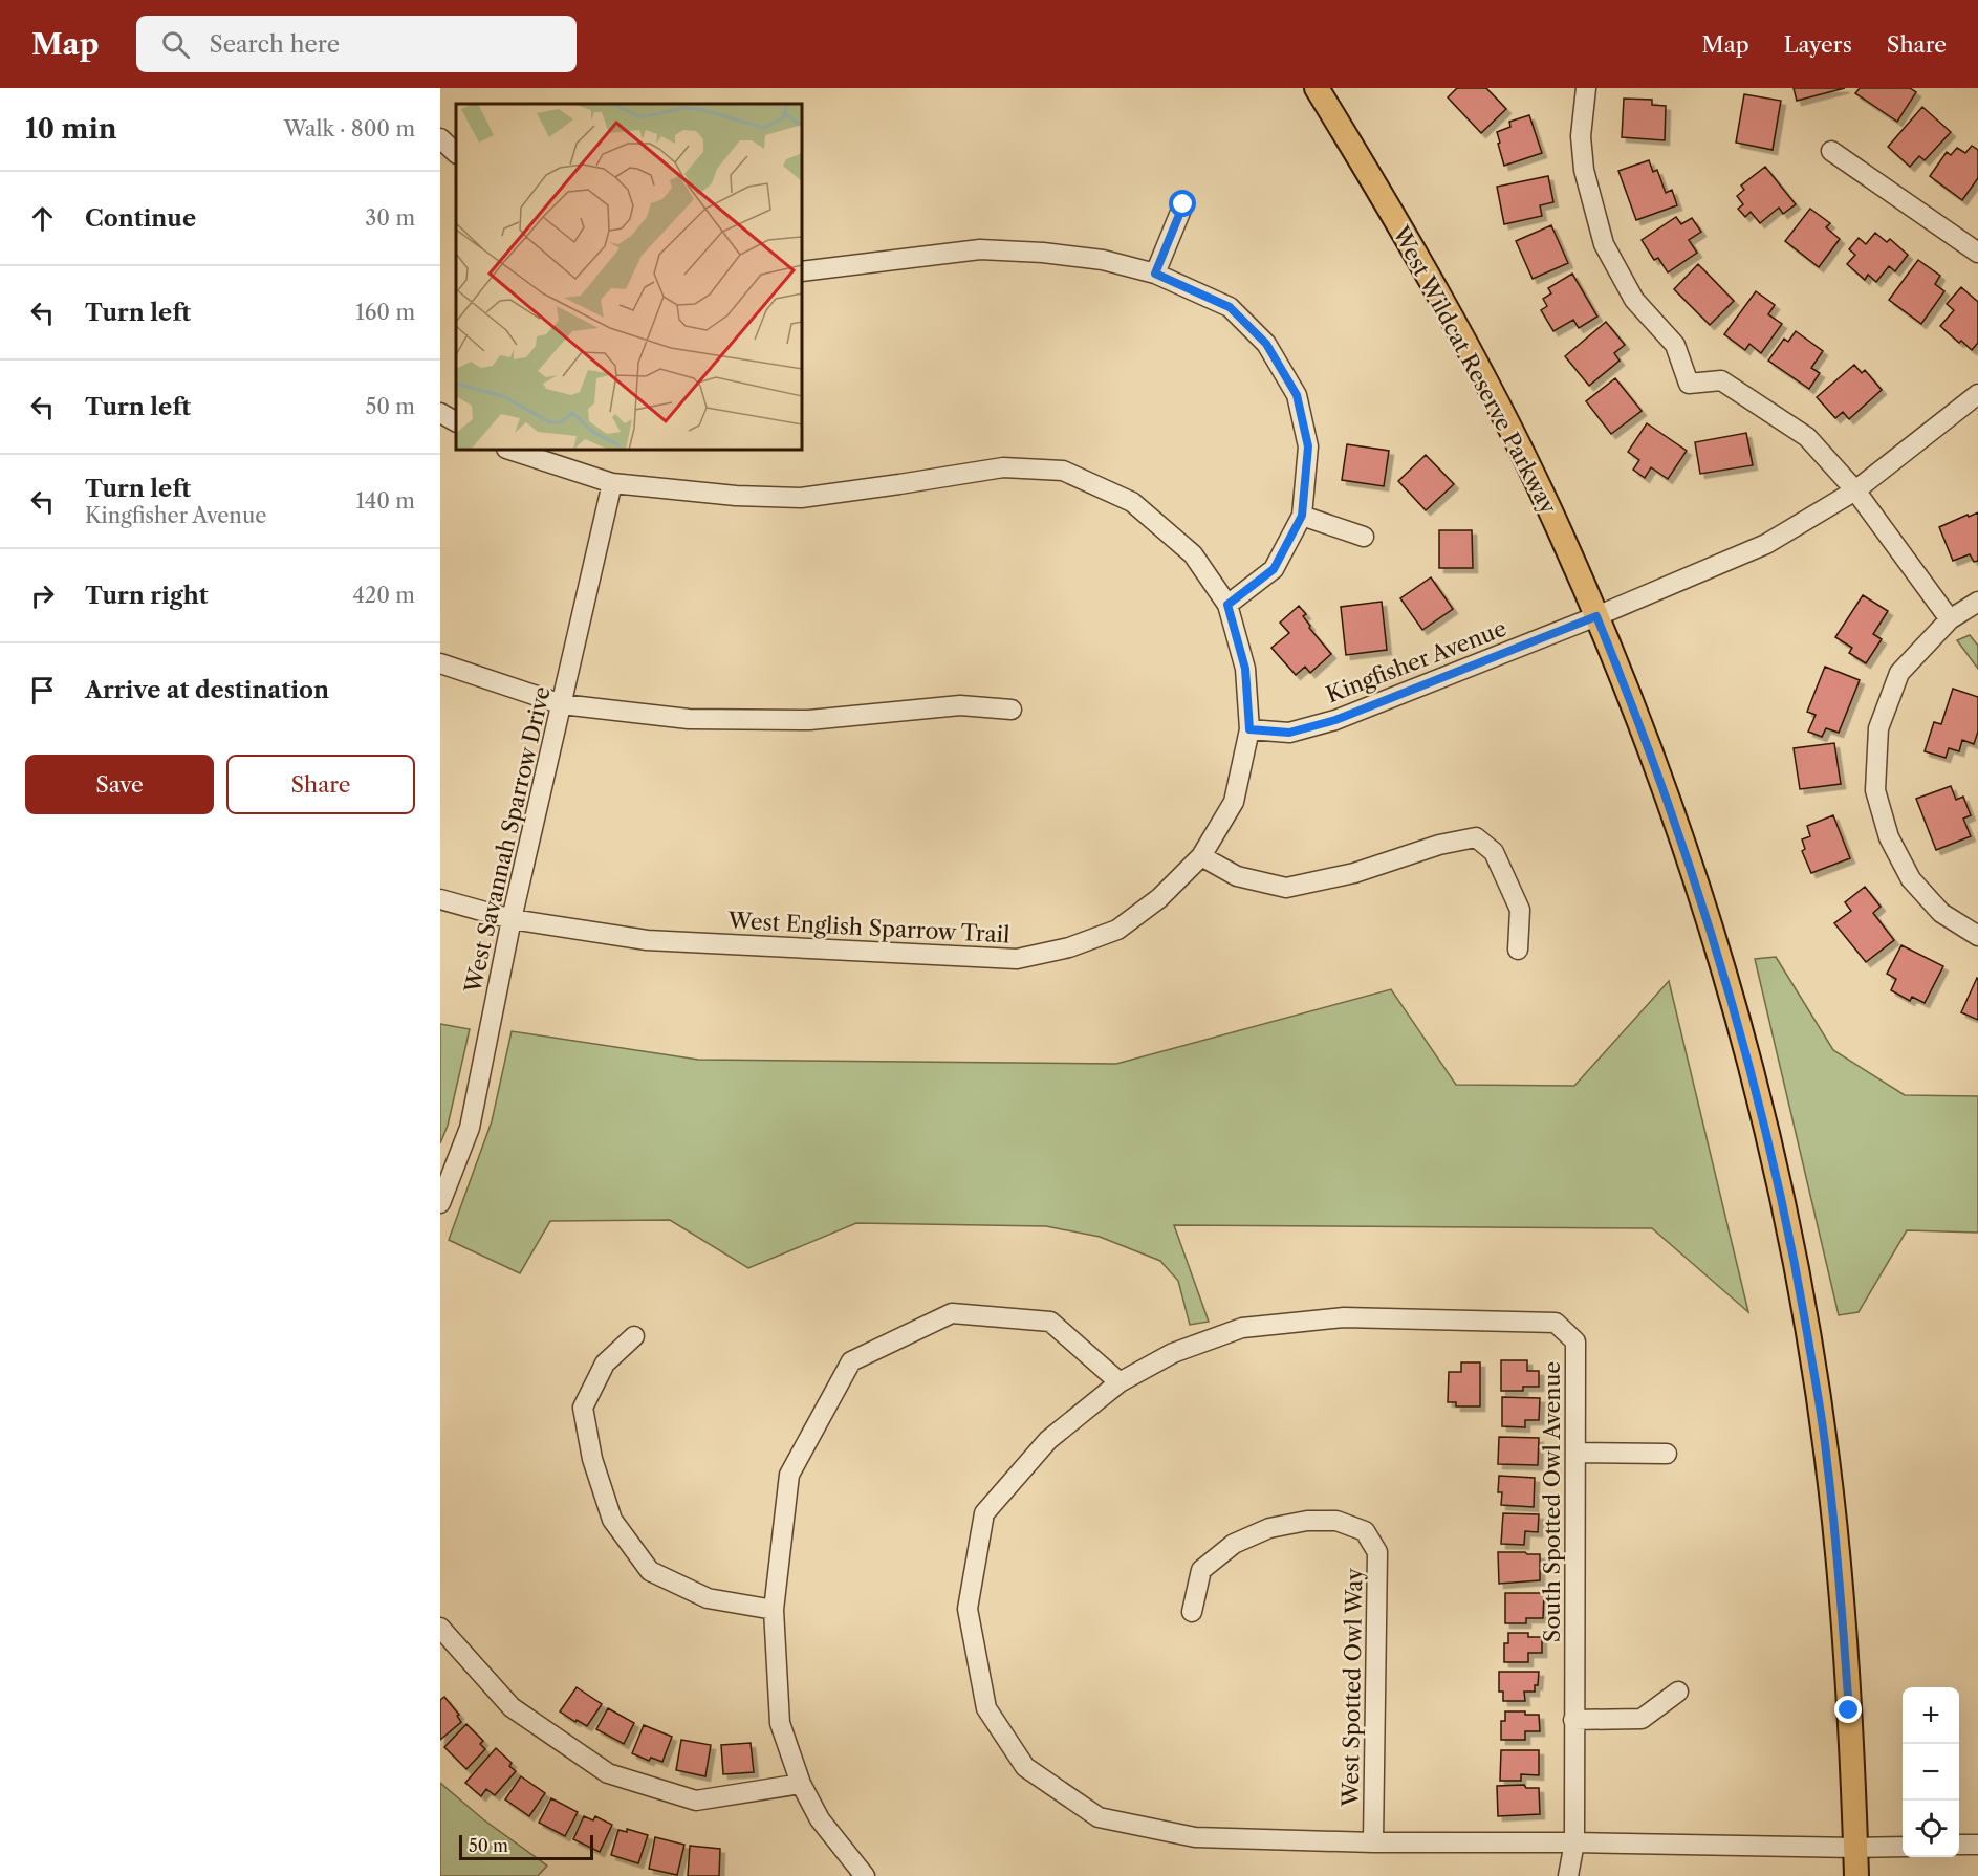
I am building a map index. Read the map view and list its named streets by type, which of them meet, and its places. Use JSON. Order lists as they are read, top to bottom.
{
  "streets": {
    "main road": ["West Wildcat Reserve Parkway"],
    "street": [
      "Kingfisher Avenue",
      "West Savannah Sparrow Drive",
      "West English Sparrow Trail",
      "South Spotted Owl Avenue",
      "West Spotted Owl Way"
    ]
  },
  "crossings": [
    ["West Wildcat Reserve Parkway", "Kingfisher Avenue"],
    ["West Wildcat Reserve Parkway", "South Spotted Owl Avenue"],
    ["Kingfisher Avenue", "West English Sparrow Trail"],
    ["West Savannah Sparrow Drive", "West English Sparrow Trail"],
    ["South Spotted Owl Avenue", "West Spotted Owl Way"]
  ],
  "scale_bar": "50 m",
  "page": {
    "header": "Map",
    "search": "Search here",
    "nav": ["Map", "Layers", "Share"],
    "heading": ["10 min", "Walk · 800 m"],
    "list": [
      ["Continue", "30 m"],
      ["Turn left", "160 m"],
      ["Turn left", "50 m"],
      ["Turn left", "Kingfisher Avenue", "140 m"],
      ["Turn right", "420 m"],
      "Arrive at destination"
    ],
    "buttons": ["Save", "Share"],
    "map_buttons": ["+", "−"],
    "scale": "50 m"
  }
}
